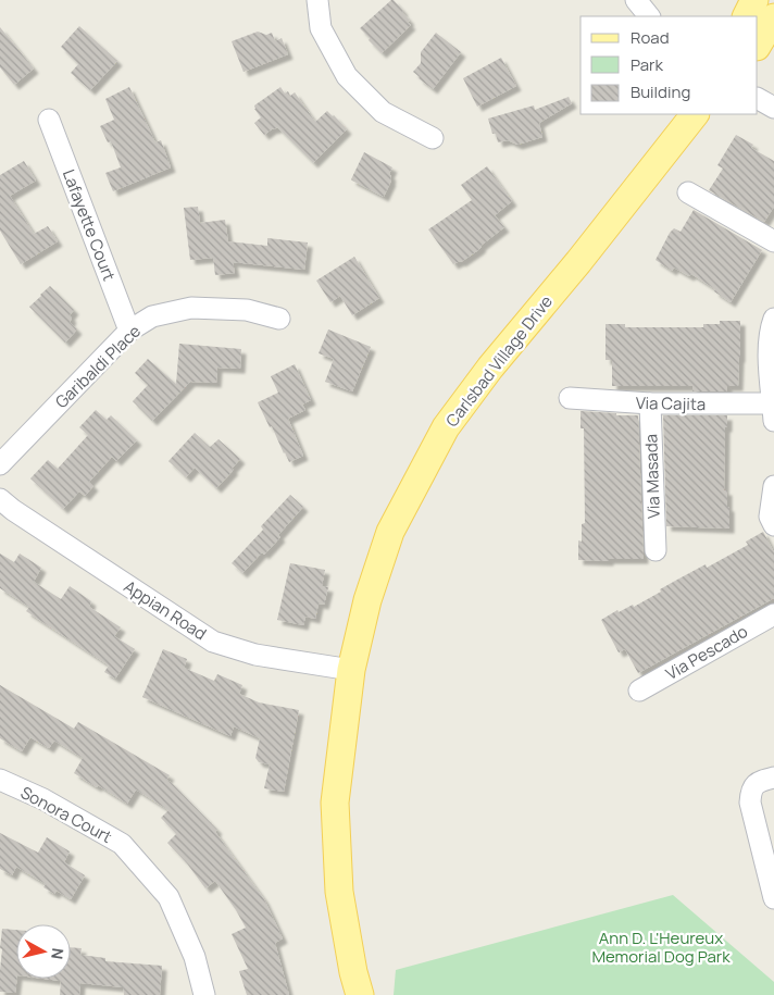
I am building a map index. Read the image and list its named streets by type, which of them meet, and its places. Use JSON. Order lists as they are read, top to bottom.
{
  "streets": {
    "main road": ["Carlsbad Village Drive"],
    "street": [
      "Lafayette Court",
      "Garibaldi Place",
      "Via Cajita",
      "Via Masada",
      "Appian Road",
      "Via Pescado",
      "Sonora Court"
    ]
  },
  "crossings": [
    ["Lafayette Court", "Garibaldi Place"],
    ["Carlsbad Village Drive", "Appian Road"],
    ["Via Cajita", "Via Masada"]
  ],
  "parks": ["Ann D. L'Heureux Memorial Dog Park"],
  "legend": ["Road", "Park", "Building"],
  "north": "right"
}
